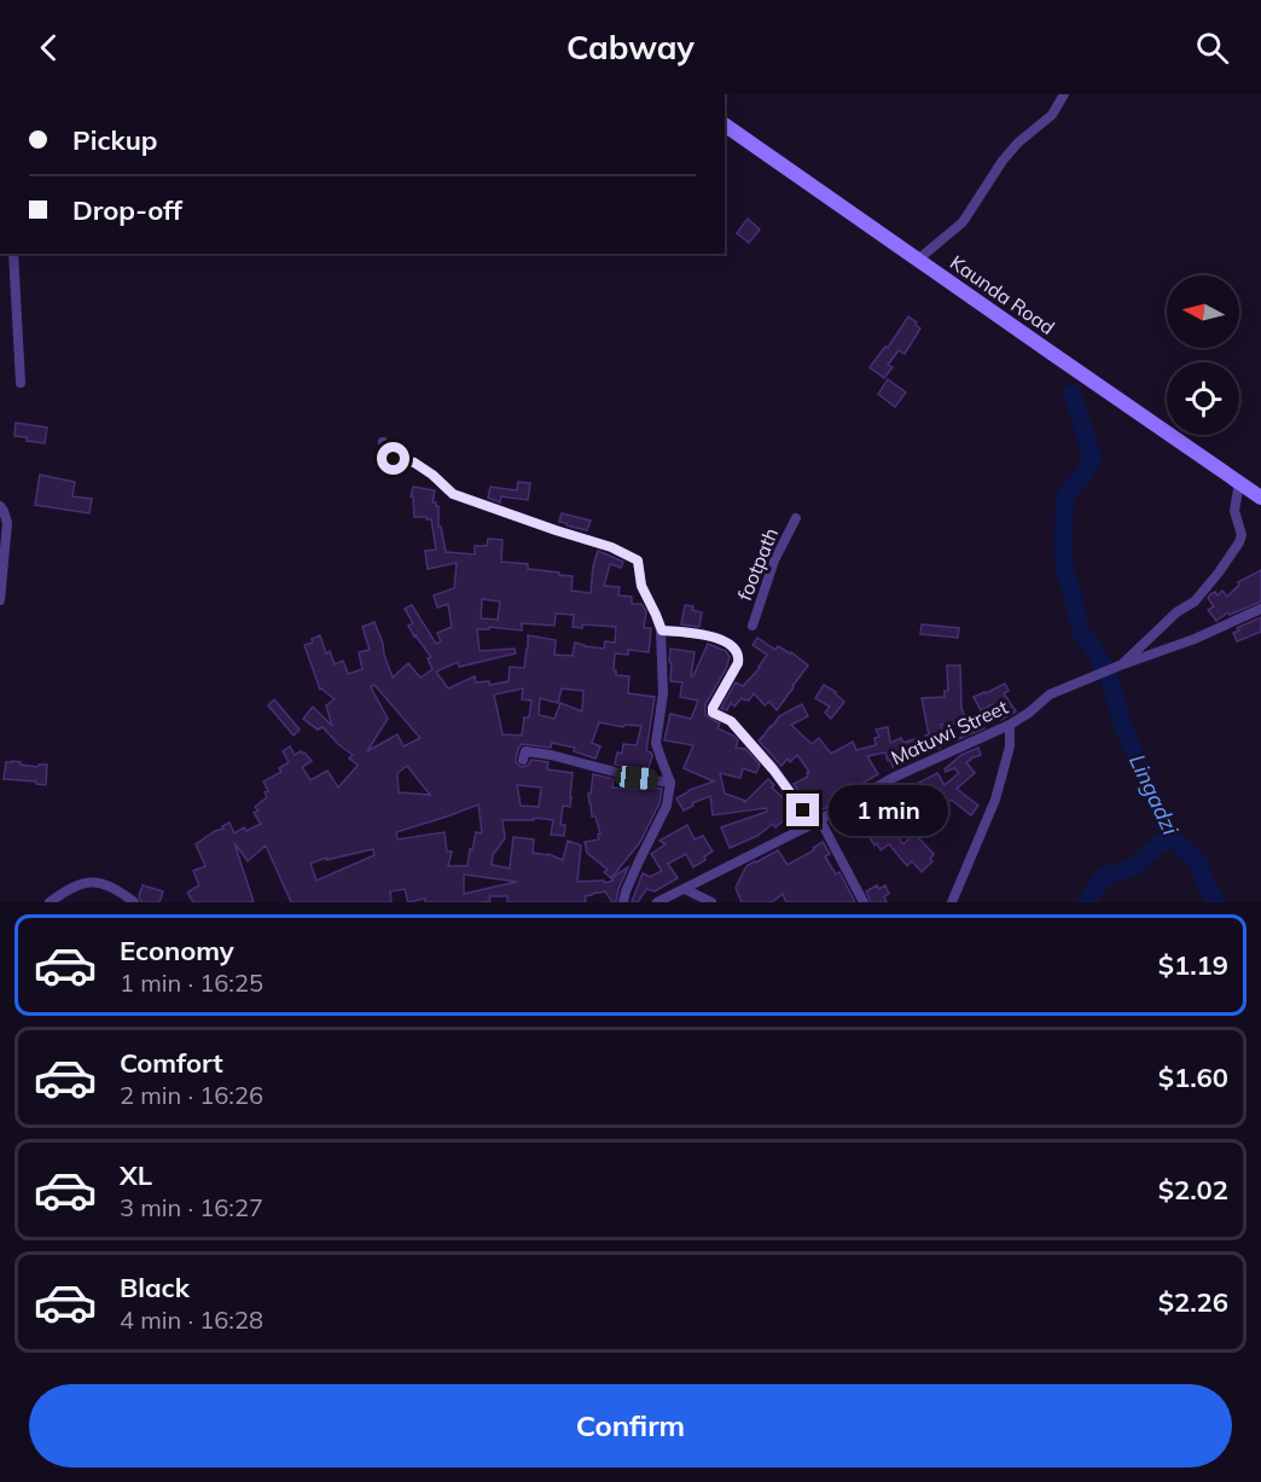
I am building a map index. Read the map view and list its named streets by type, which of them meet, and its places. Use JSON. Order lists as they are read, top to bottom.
{
  "streets": {
    "main road": ["Kaunda Road"],
    "street": ["footpath", "Matuwi Street"]
  },
  "water": ["Lingadzi"],
  "north": "left",
  "page": {
    "header": "Cabway",
    "banner": ["Pickup", "Drop-off"],
    "bubble": "1 min",
    "list": [
      {
        "name": "Economy",
        "note": "1 min · 16:25",
        "value": "$1.19"
      },
      {
        "name": "Comfort",
        "note": "2 min · 16:26",
        "value": "$1.60"
      },
      {
        "name": "XL",
        "note": "3 min · 16:27",
        "value": "$2.02"
      },
      {
        "name": "Black",
        "note": "4 min · 16:28",
        "value": "$2.26"
      }
    ],
    "buttons": "Confirm"
  }
}
